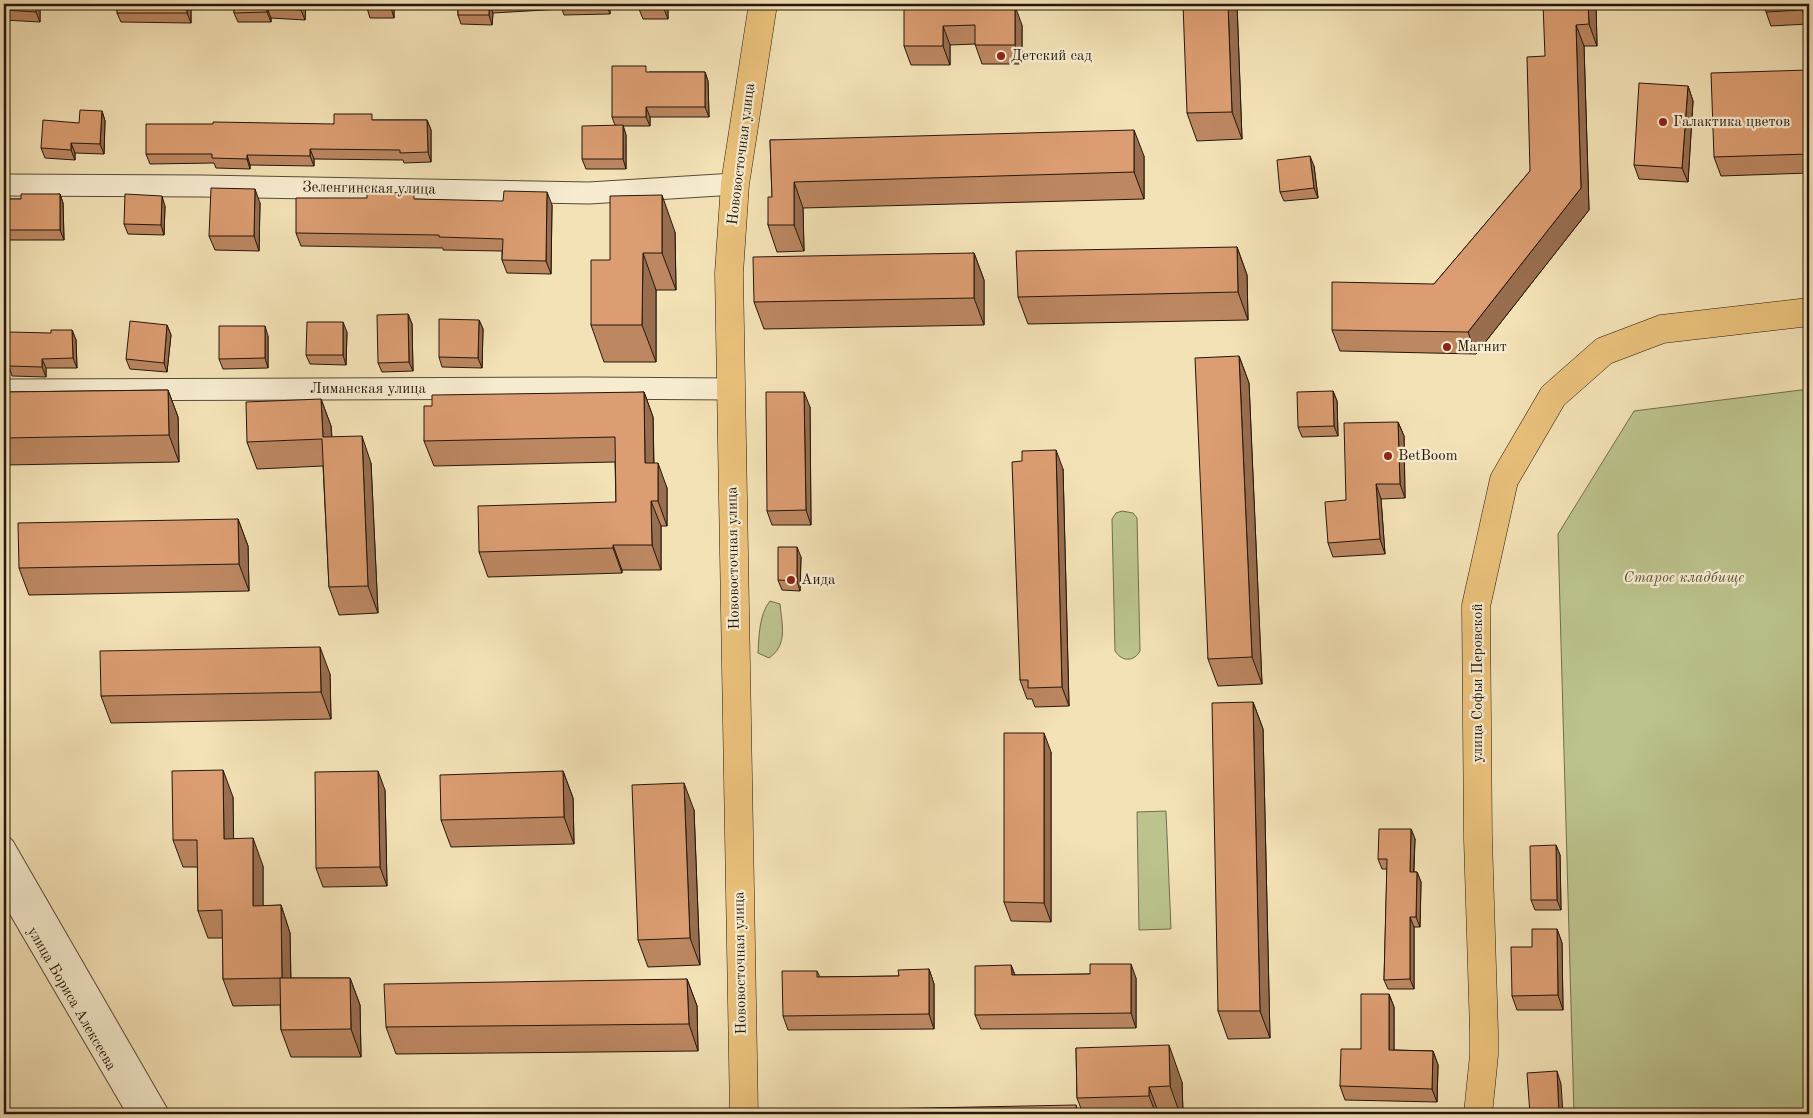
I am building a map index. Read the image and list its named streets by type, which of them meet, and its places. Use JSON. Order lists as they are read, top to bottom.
{
  "streets": {
    "main road": ["Нововосточная улица", "улица Софьи Перовской"],
    "street": ["Зеленгинская улица", "Лиманская улица", "улица Бориса Алексеева"]
  },
  "crossings": [
    ["Нововосточная улица", "Зеленгинская улица"],
    ["Нововосточная улица", "Лиманская улица"]
  ],
  "parks": ["Старое кладбище"],
  "places": [
    "Детский сад",
    "Галактика цветов",
    "Магнит",
    "BetBoom",
    "Аида"
  ]
}
